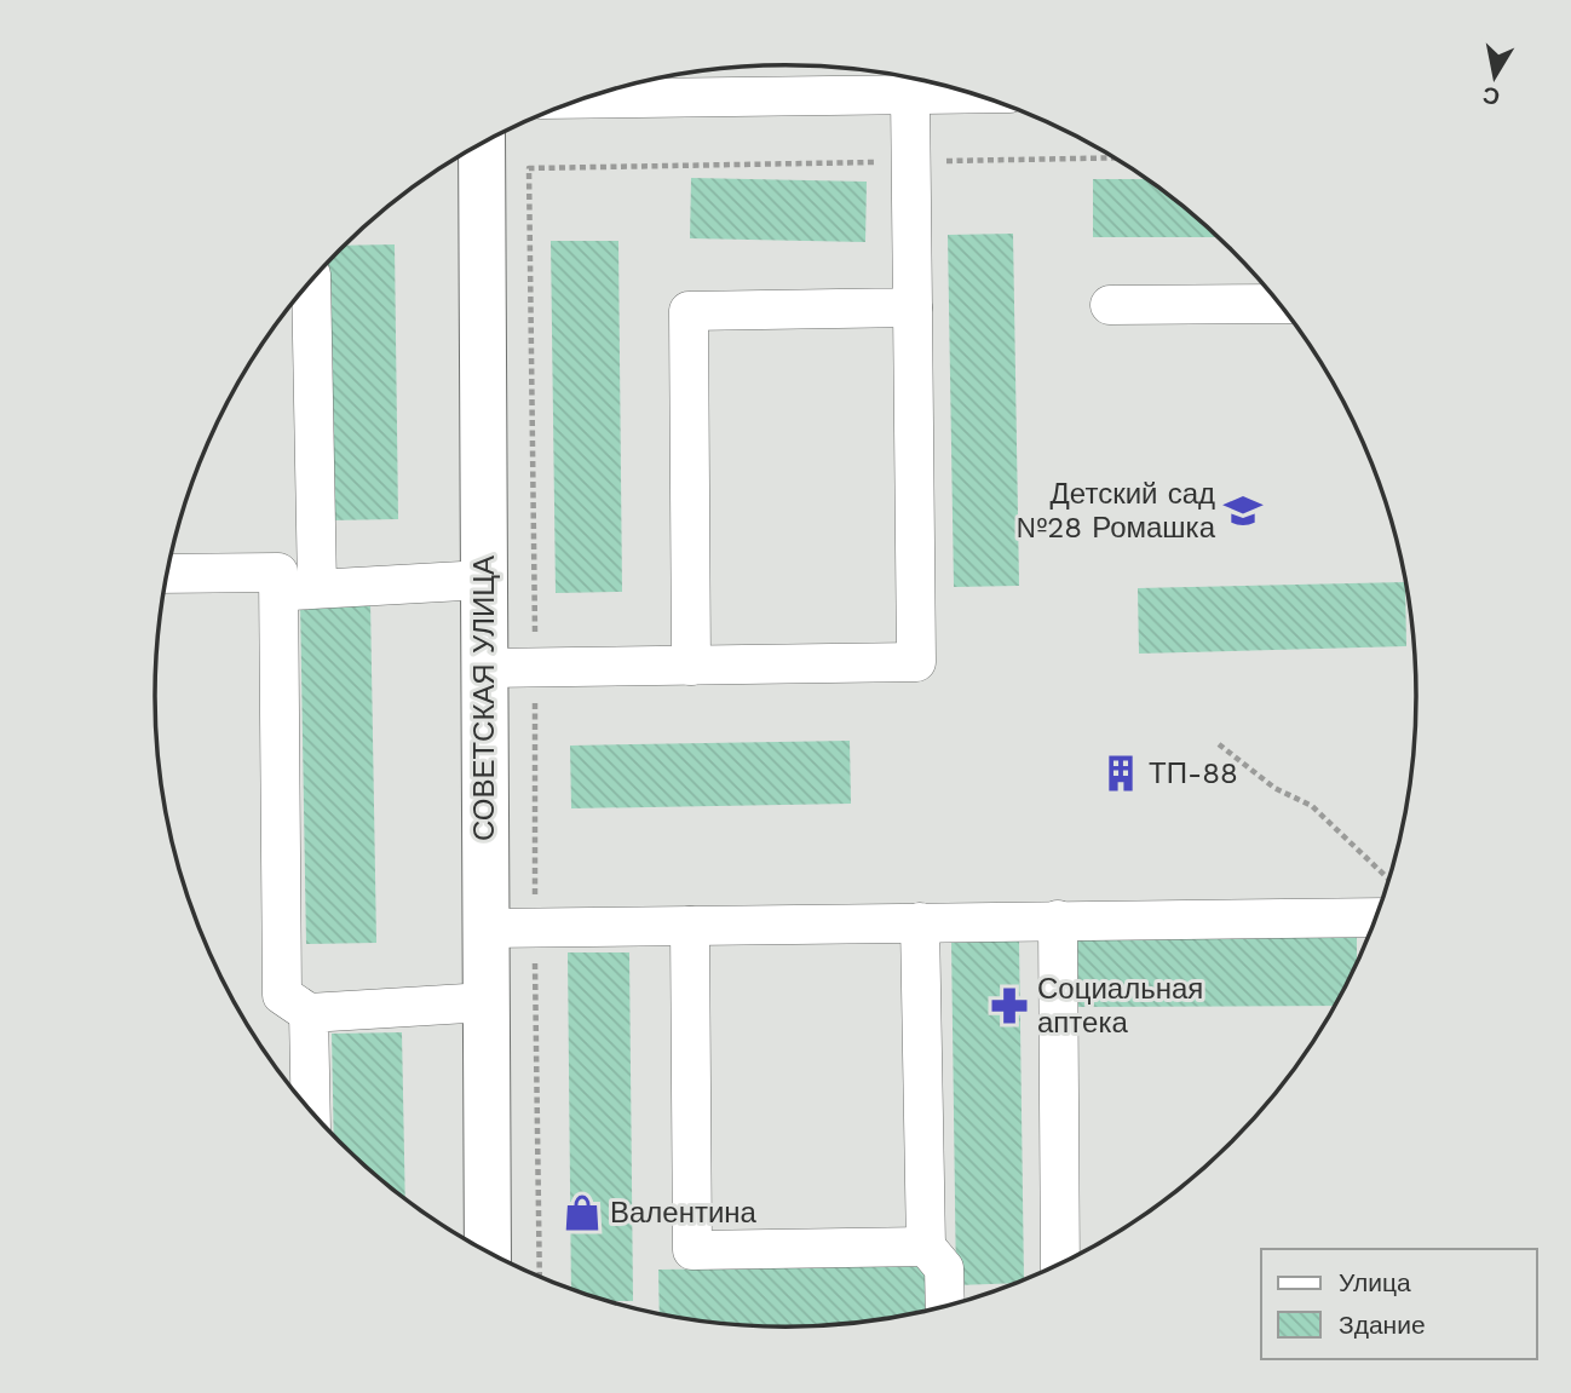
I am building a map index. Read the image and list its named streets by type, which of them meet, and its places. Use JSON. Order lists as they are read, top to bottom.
{
  "streets": {
    "main road": ["СОВЕТСКАЯ УЛИЦА"]
  },
  "places": {
    "school or university": ["Детский сад №28 Ромашка"],
    "building": ["ТП-88"],
    "pharmacy": ["Социальная аптека"],
    "shop": ["Валентина"]
  },
  "legend": ["Улица", "Здание"],
  "north": "bottom"
}
